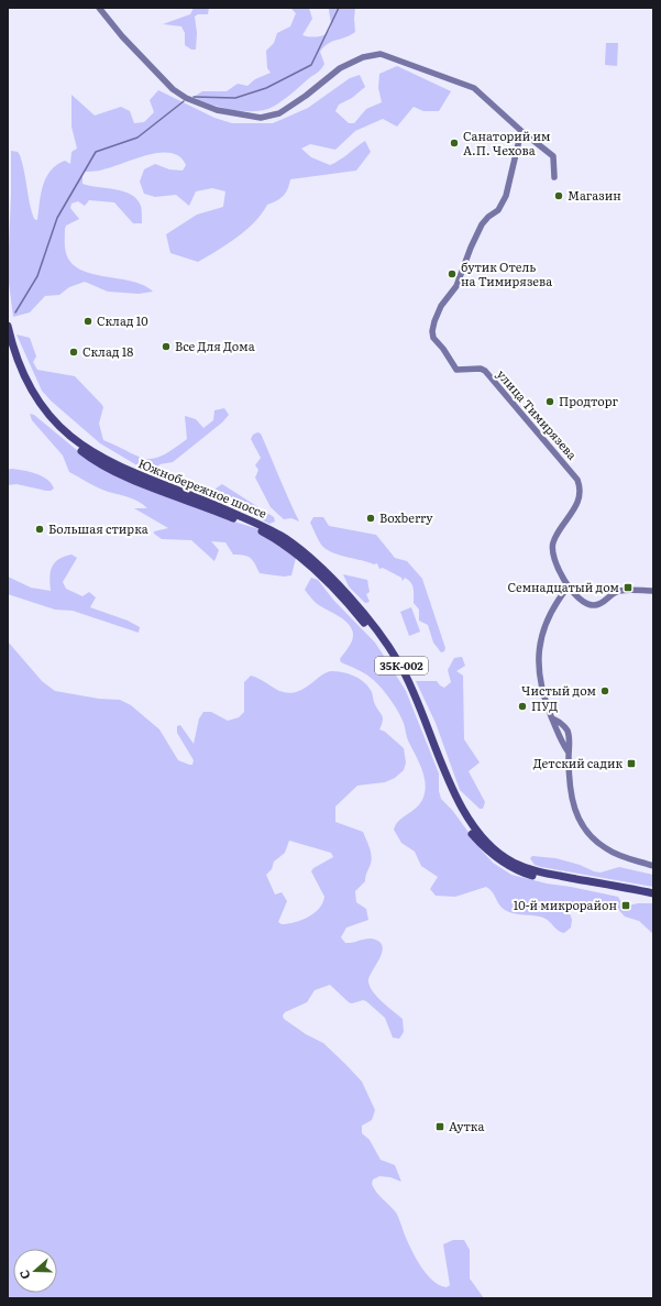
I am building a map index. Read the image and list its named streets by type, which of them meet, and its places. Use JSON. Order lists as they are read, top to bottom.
{
  "streets": {
    "highway": ["Южнобережное шоссе", "35К-002"],
    "street": ["улица Тимирязева"]
  },
  "places": {
    "other": [
      "Санаторий им А.П. Чехова",
      "Магазин",
      "бутик Отель на Тимирязева",
      "Склад 10",
      "Все Для Дома",
      "Склад 18",
      "Продторг",
      "Boxberry",
      "Большая стирка",
      "Чистый дом",
      "ПУД"
    ],
    "transit": [
      "Семнадцатый дом",
      "Детский садик",
      "10-й микрорайон",
      "Аутка"
    ]
  },
  "north": "left"
}
